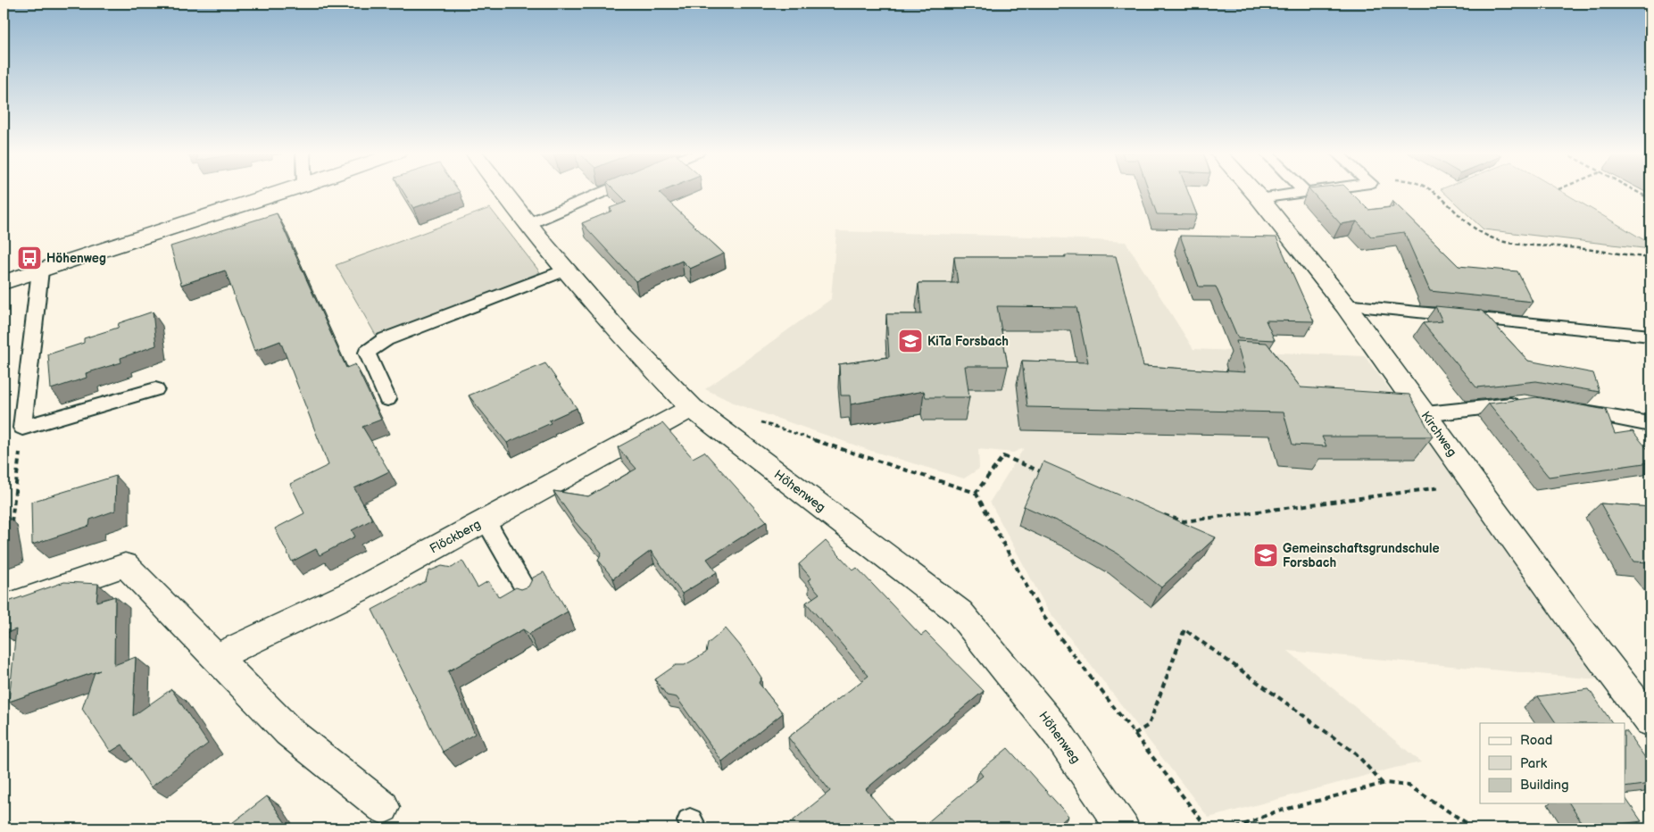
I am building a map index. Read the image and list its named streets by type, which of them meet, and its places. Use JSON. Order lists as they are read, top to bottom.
{
  "streets": {
    "street": ["Kirchweg", "Höhenweg", "Flöckberg"]
  },
  "crossings": [
    ["Höhenweg", "Flöckberg"]
  ],
  "places": {
    "bus stop": ["Höhenweg"],
    "school or university": ["KiTa Forsbach", "Gemeinschaftsgrundschule Forsbach"]
  },
  "legend": ["Road", "Park", "Building"]
}
